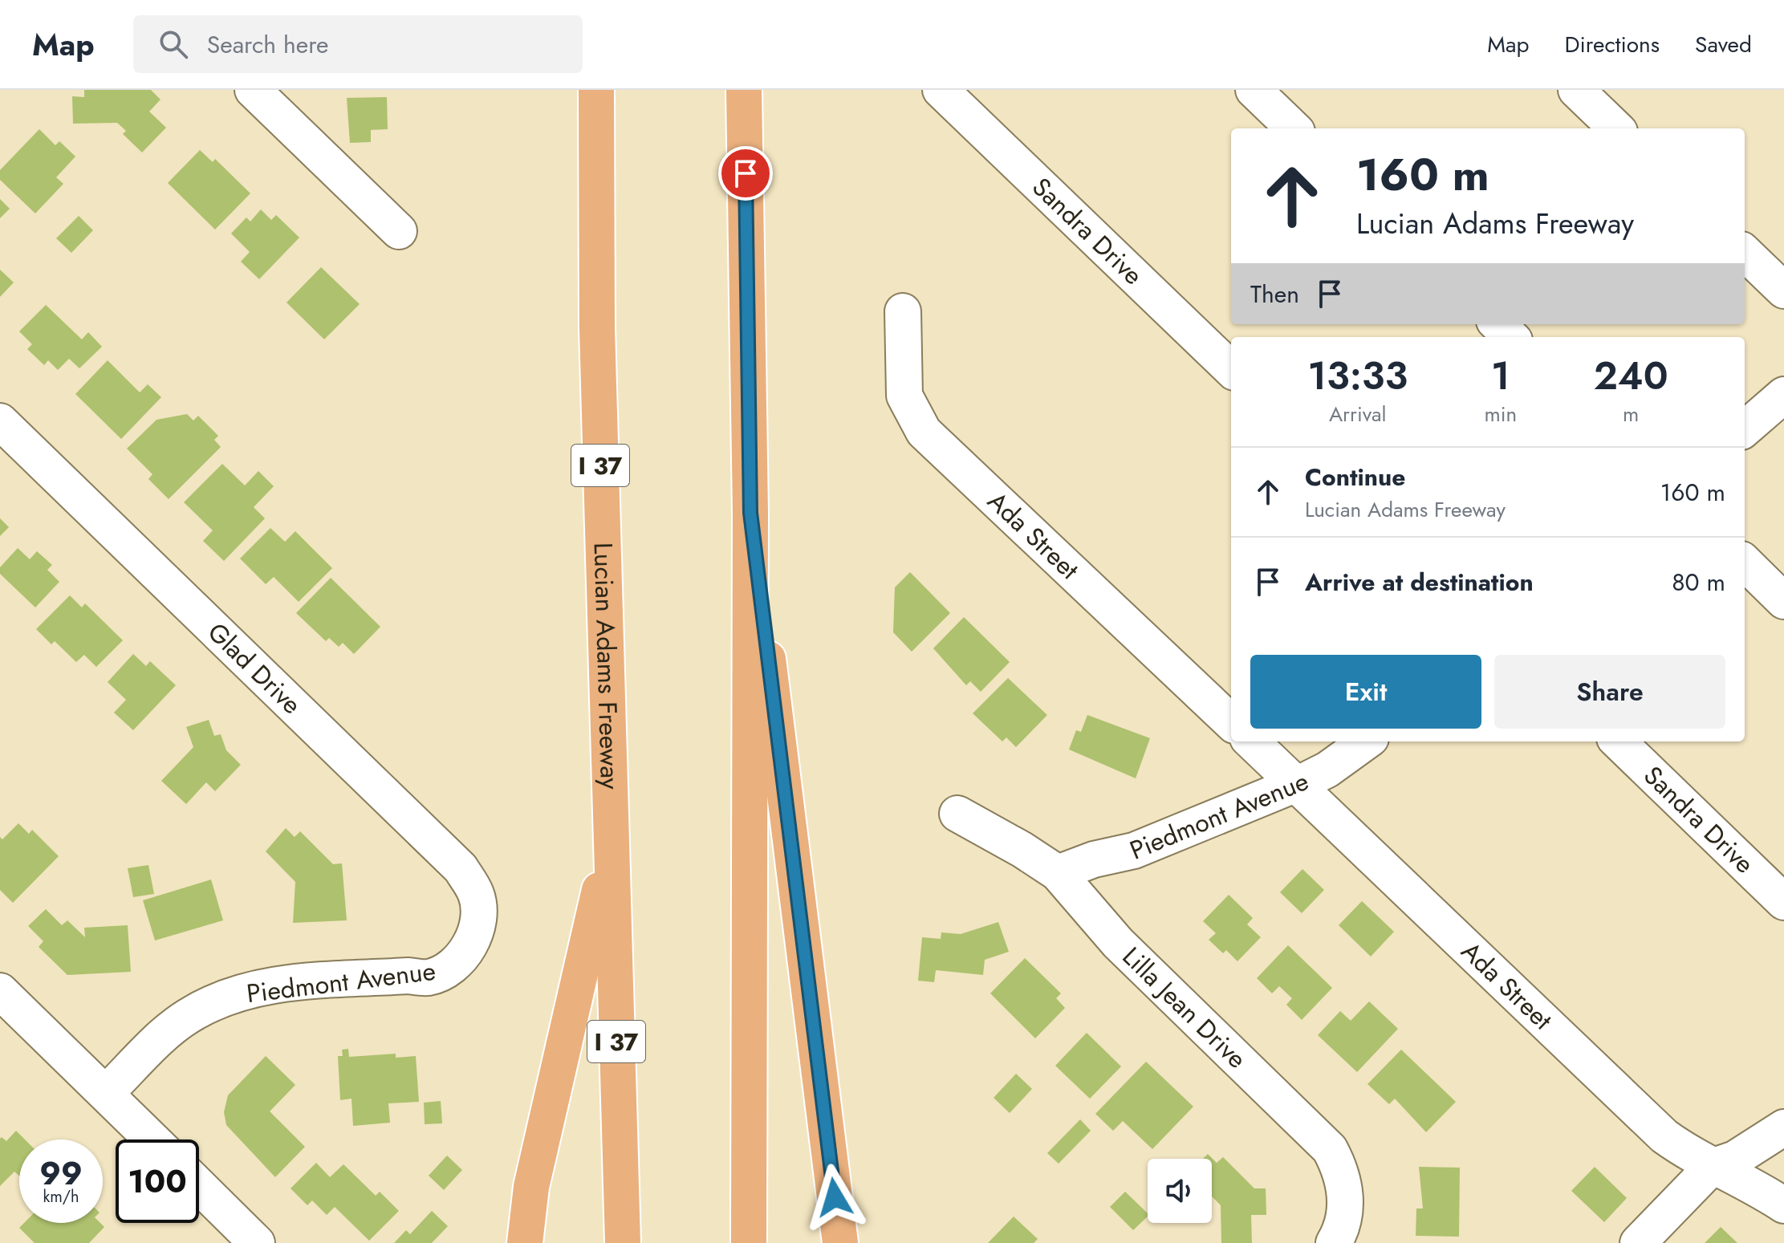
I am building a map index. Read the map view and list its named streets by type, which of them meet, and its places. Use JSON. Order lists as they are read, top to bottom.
{
  "streets": {
    "highway": ["I 37", "Lucian Adams Freeway"],
    "street": [
      "Sandra Drive",
      "Ada Street",
      "Glad Drive",
      "Piedmont Avenue",
      "Lilla Jean Drive"
    ]
  },
  "crossings": [
    ["Ada Street", "Piedmont Avenue"],
    ["Glad Drive", "Piedmont Avenue"],
    ["Piedmont Avenue", "Lilla Jean Drive"]
  ],
  "page": {
    "header": "Map",
    "search": "Search here",
    "nav": ["Map", "Directions", "Saved"],
    "turn": ["160 m", "Lucian Adams Freeway"],
    "then": "Then",
    "eta": [
      "13:33",
      "Arrival",
      "1",
      "min",
      "240",
      "m"
    ],
    "list": [
      {
        "name": "Continue",
        "note": "Lucian Adams Freeway",
        "value": "160 m"
      },
      {
        "name": "Arrive at destination",
        "value": "80 m"
      }
    ],
    "buttons": ["Exit", "Share"],
    "speed": "99 km/h",
    "limit": "100"
  }
}
